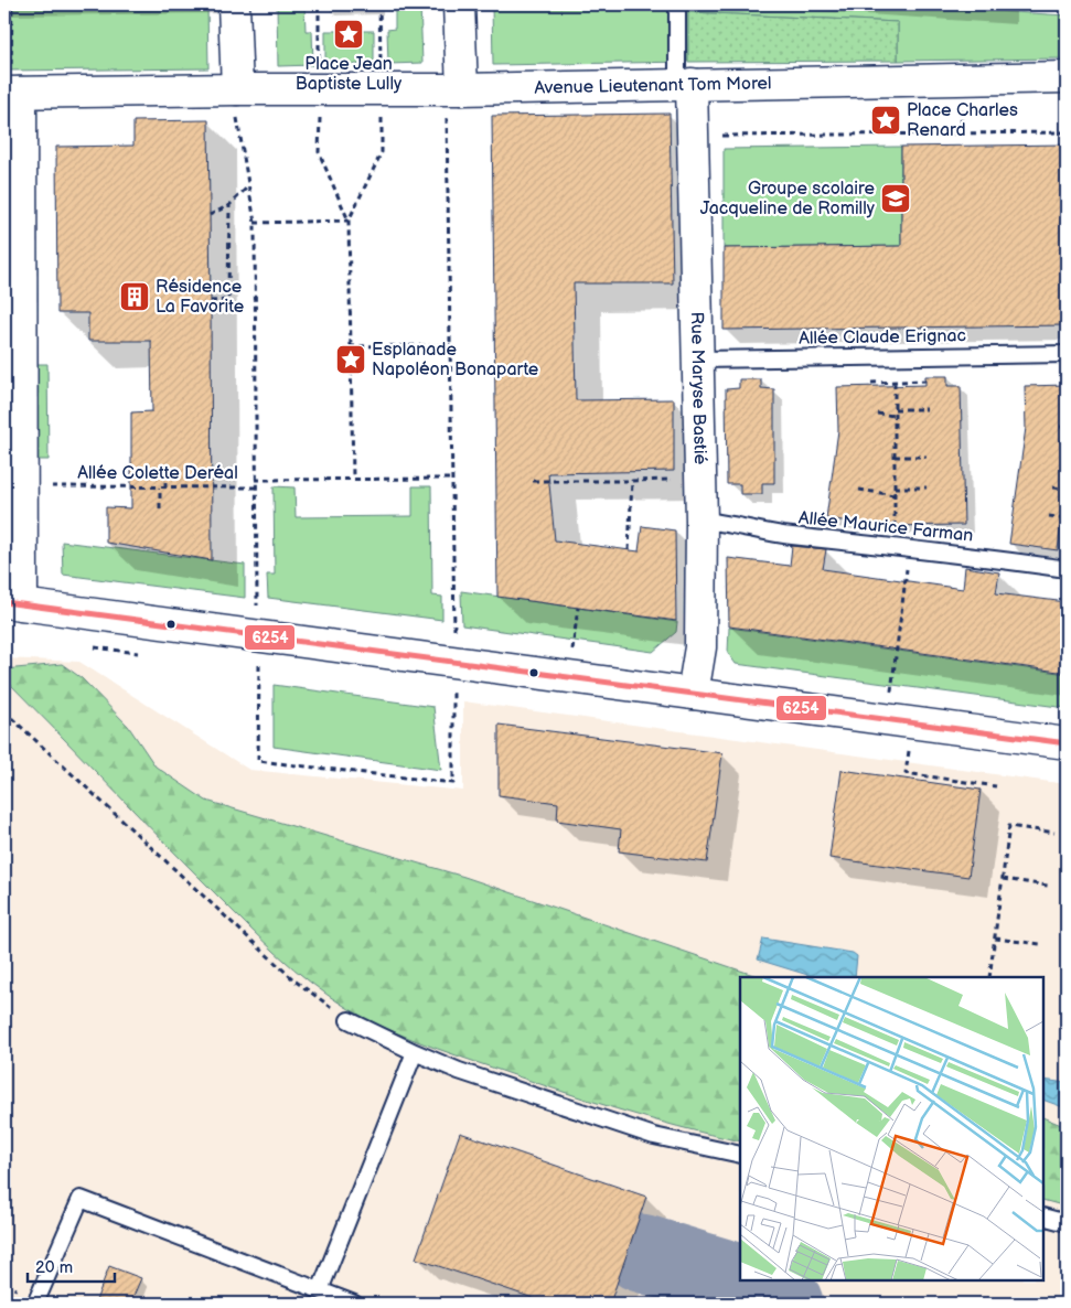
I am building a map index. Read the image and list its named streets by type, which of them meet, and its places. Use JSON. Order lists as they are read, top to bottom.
{
  "streets": {
    "street": ["Avenue Lieutenant Tom Morel", "Rue Maryse Bastié"],
    "lane": ["Allée Claude Erignac", "Allée Maurice Farman"],
    "path": ["Allée Colette Deréal"]
  },
  "crossings": [
    ["Avenue Lieutenant Tom Morel", "Rue Maryse Bastié"],
    ["Allée Claude Erignac", "Rue Maryse Bastié"],
    ["Rue Maryse Bastié", "Allée Maurice Farman"]
  ],
  "places": {
    "place": ["Place Jean Baptiste Lully", "Place Charles Renard", "Esplanade Napoléon Bonaparte"],
    "school or university": ["Groupe scolaire Jacqueline de Romilly"],
    "building": ["Résidence La Favorite"]
  },
  "lines": ["transit line 6254"],
  "scale_bar": "20 m"
}
